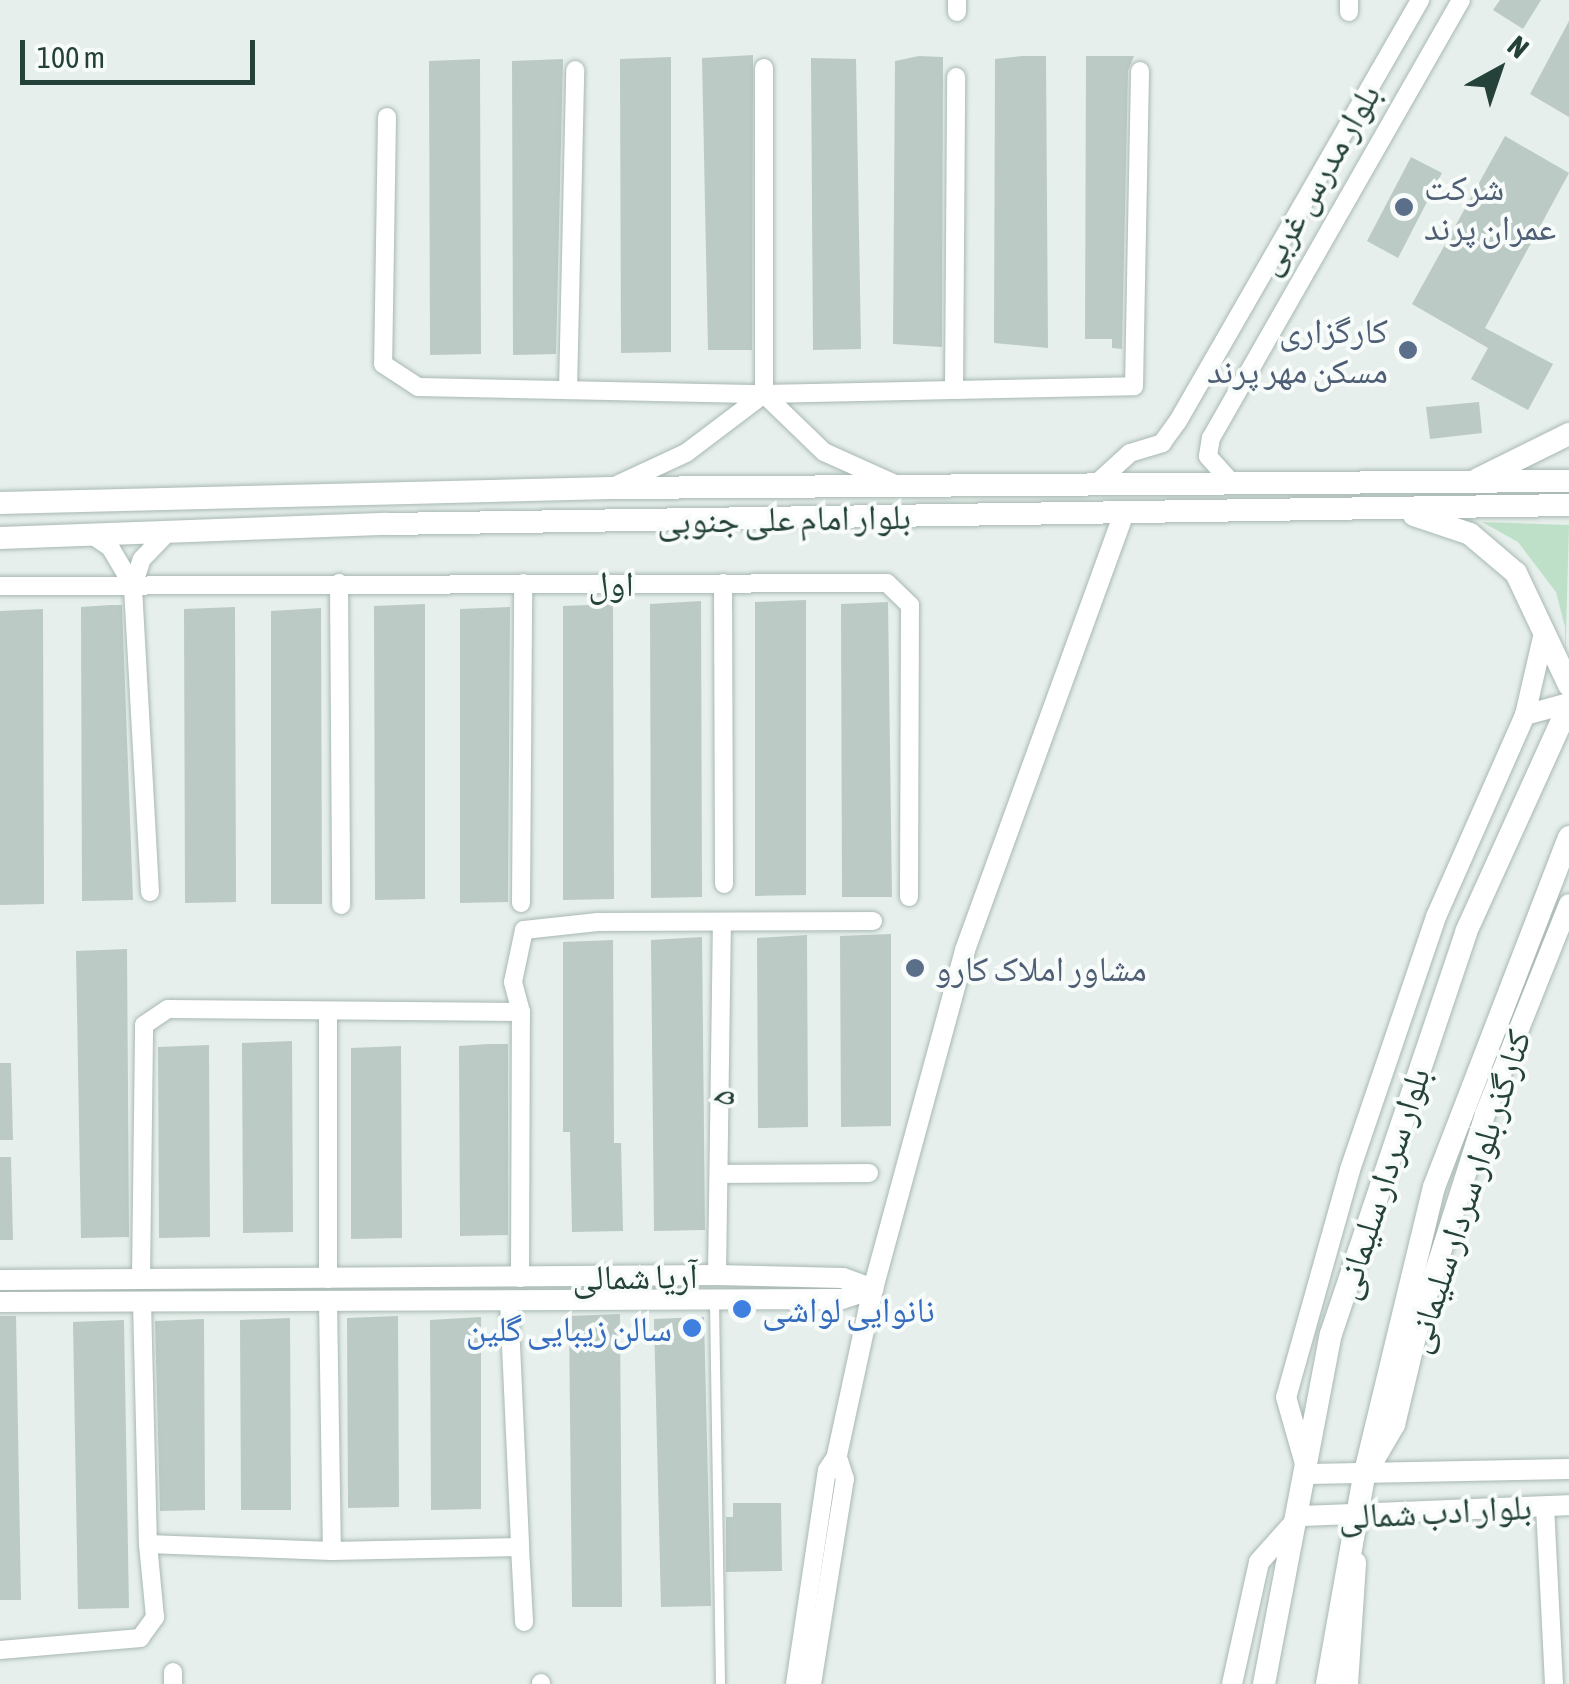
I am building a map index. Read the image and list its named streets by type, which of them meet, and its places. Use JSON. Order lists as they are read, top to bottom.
{
  "streets": {
    "main road": ["بلوار امام علی جنوبی", "بلوار سردار سلیمانی"],
    "street": [
      "بلوار مدرس غربی",
      "اول",
      "۵",
      "کنارگذر بلوار سردار سلیمانی",
      "آریا شمالی",
      "بلوار ادب شمالی"
    ]
  },
  "crossings": [
    ["بلوار مدرس غربی", "بلوار امام علی جنوبی"],
    ["۵", "آریا شمالی"],
    ["بلوار سردار سلیمانی", "کنارگذر بلوار سردار سلیمانی"],
    ["بلوار سردار سلیمانی", "بلوار ادب شمالی"],
    ["کنارگذر بلوار سردار سلیمانی", "بلوار ادب شمالی"]
  ],
  "places": [
    "شرکت عمران پرند",
    "کارگزاری مسکن مهر پرند",
    "مشاور املاک کارو",
    "نانوایی لواشی",
    "سالن زیبایی گلین"
  ],
  "scale_bar": "100 m",
  "north": "top right"
}
